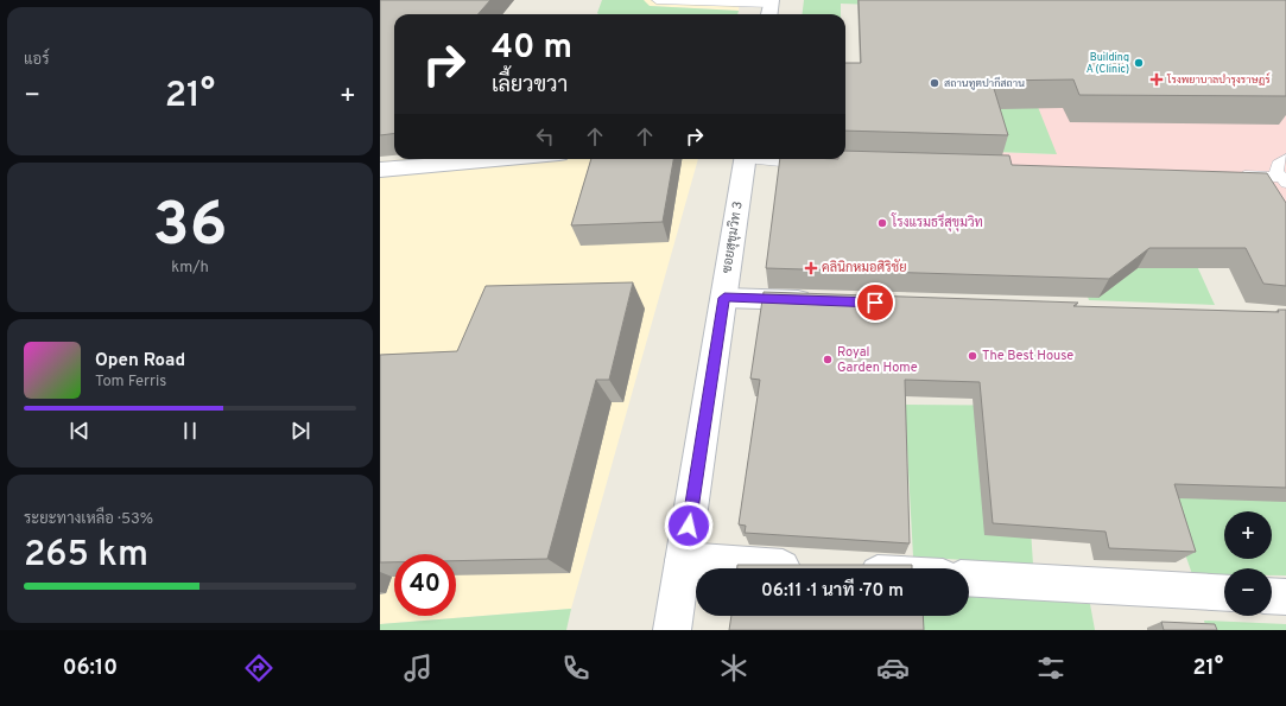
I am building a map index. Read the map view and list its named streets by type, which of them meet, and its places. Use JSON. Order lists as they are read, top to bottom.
{
  "streets": {
    "street": ["ซอยสุขุมวิท 3"]
  },
  "places": {
    "other": [
      "Building A (Clinic)",
      "สถานทูตปากีสถาน",
      "โรงแรมธรีสุขุมวิท",
      "The Best House",
      "Royal Garden Home"
    ],
    "health": ["โรงพยาบาลบำรุงราษฎร์", "คลินิกหมอศิริชัย"]
  },
  "page": {
    "tile": [
      "แอร์",
      ["36", "km/h"],
      ["ระยะทางเหลือ · 53%", "265 km"]
    ],
    "turn": ["40 m", "เลี้ยวขวา"],
    "heat": ["−", "21°", "+"],
    "song": ["Open Road", "Tom Ferris"],
    "map_buttons": ["+", "−"],
    "limit": "40",
    "trip": "06:11 · 1 นาที · 70 m",
    "tabs": ["06:10", "21°"]
  }
}
